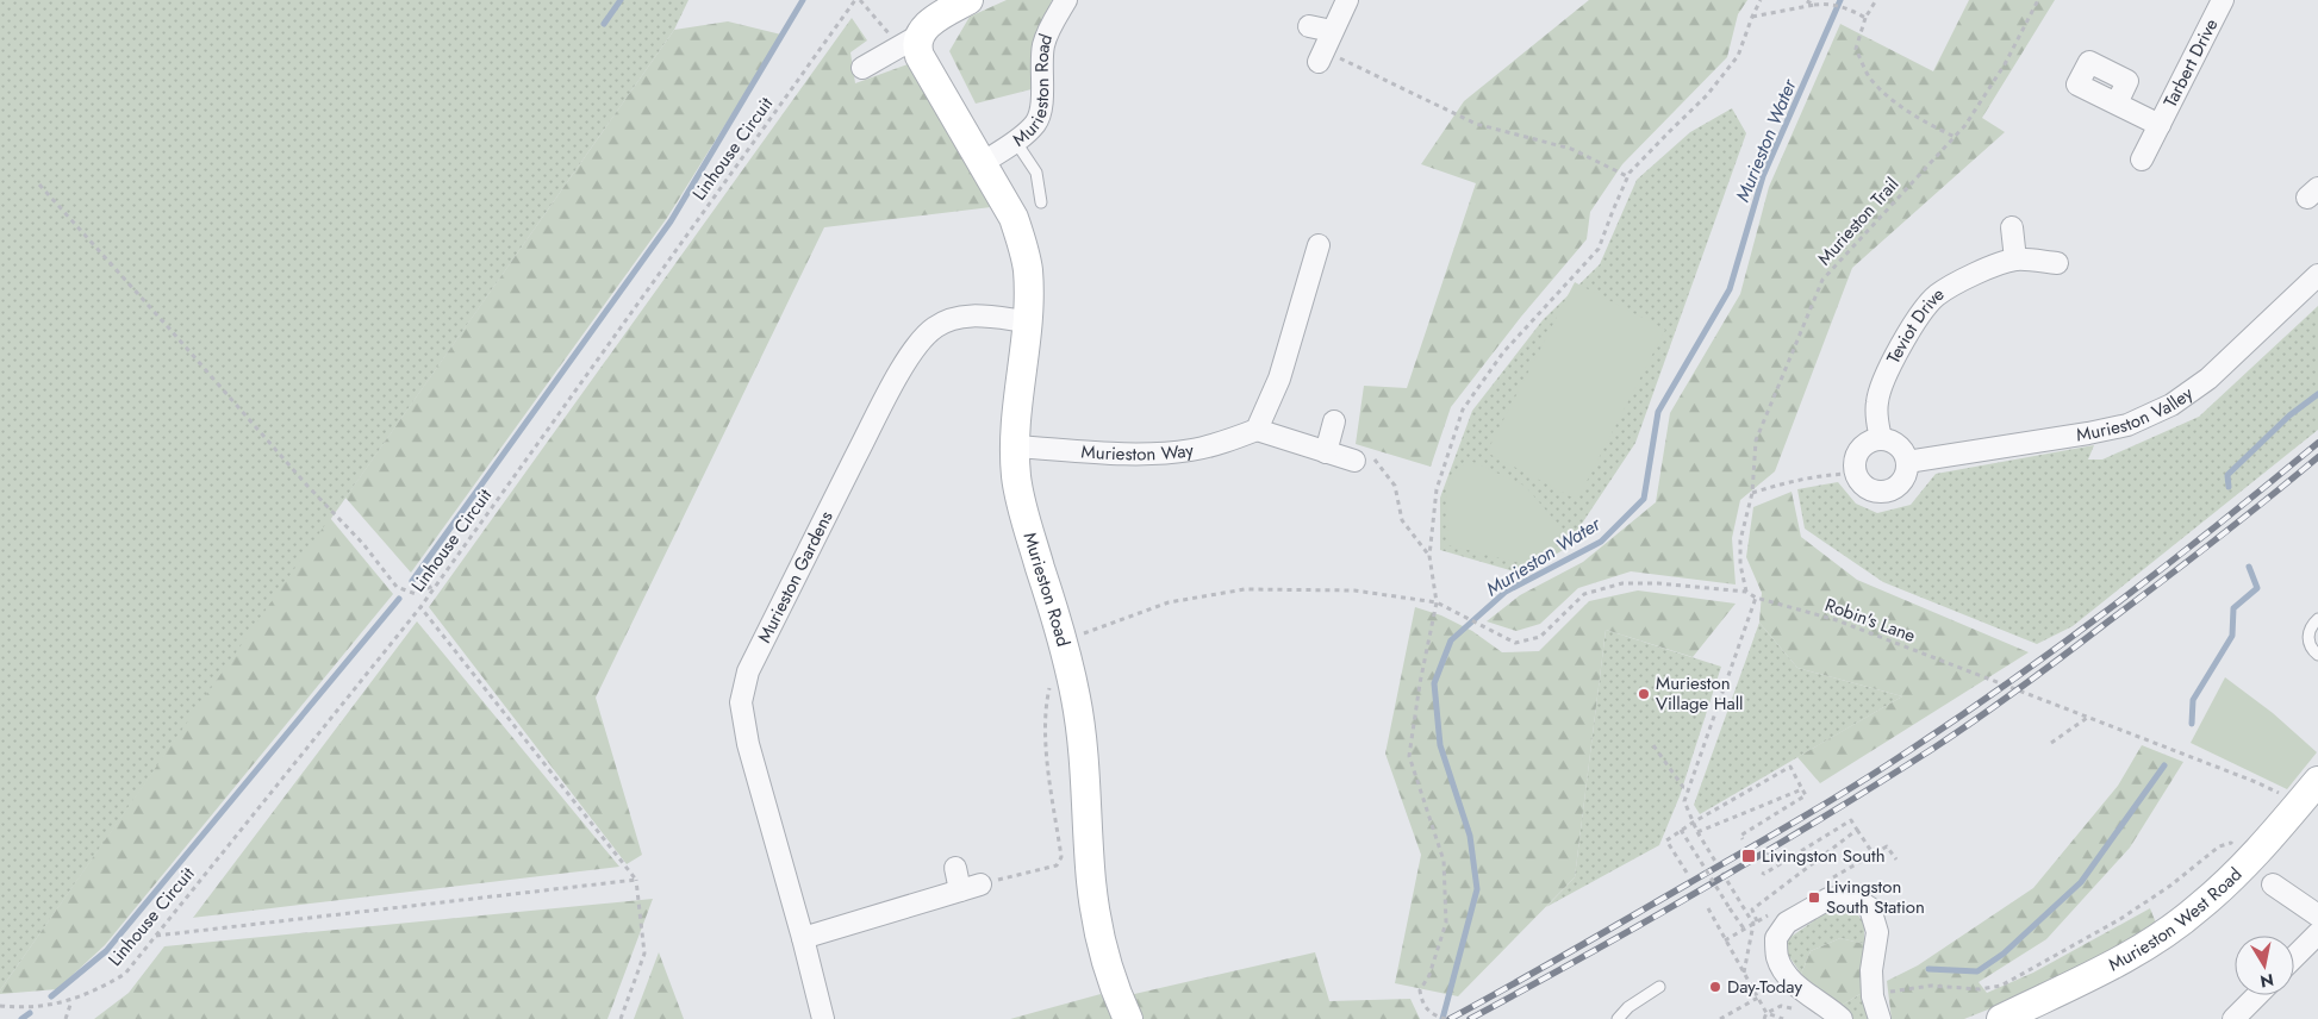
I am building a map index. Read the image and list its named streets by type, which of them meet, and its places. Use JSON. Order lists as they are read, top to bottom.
{
  "streets": {
    "street": [
      "Tarbert Drive",
      "Murieston Road",
      "Teviot Drive",
      "Murieston Valley",
      "Murieston Way",
      "Murieston Gardens",
      "Murieston West Road"
    ],
    "path": ["Linhouse Circuit", "Murieston Trail", "Robin's Lane"]
  },
  "crossings": [
    ["Murieston Road", "Murieston Way"],
    ["Murieston Road", "Murieston Gardens"],
    ["Murieston Road", "Robin's Lane"],
    ["Murieston Trail", "Robin's Lane"],
    ["Teviot Drive", "Murieston Valley"],
    ["Robin's Lane", "Murieston West Road"]
  ],
  "water": ["Murieston Water"],
  "places": {
    "other": ["Murieston Village Hall", "Day-Today"],
    "transit": ["Livingston South", "Livingston South Station"]
  },
  "north": "bottom"
}
